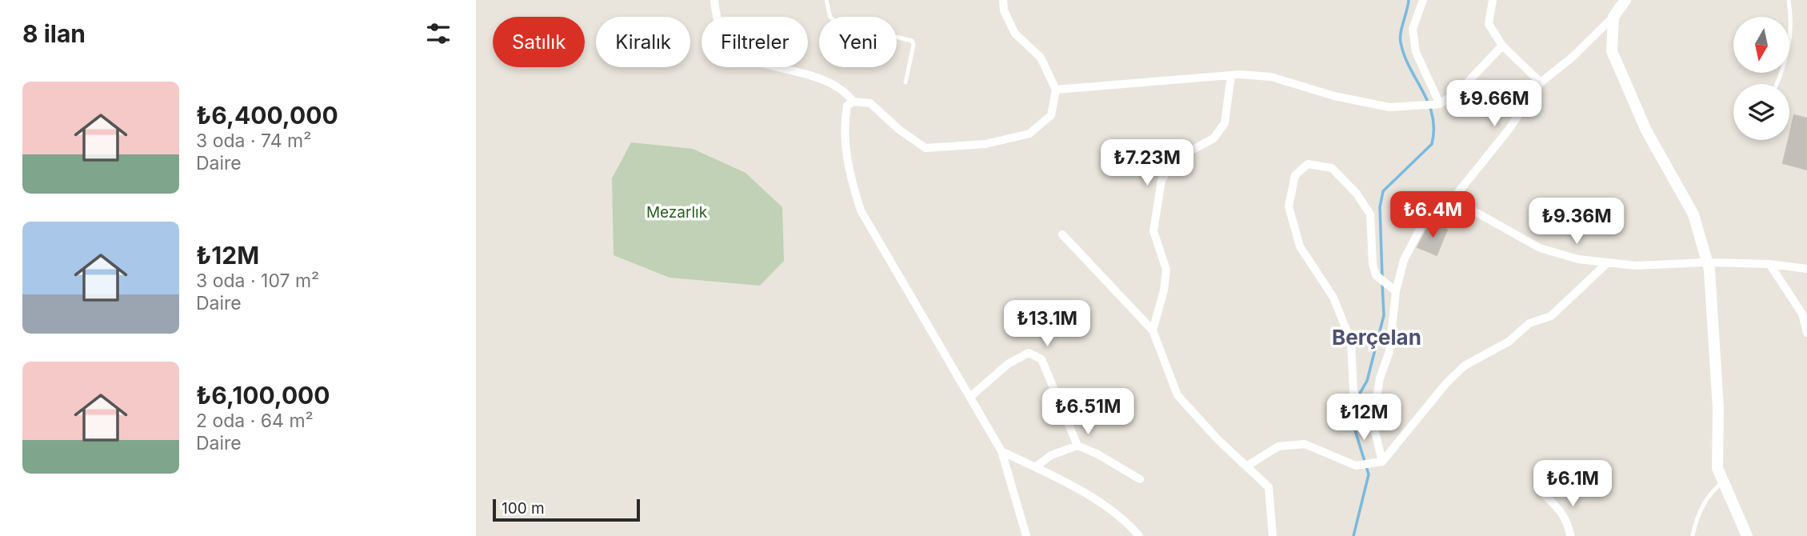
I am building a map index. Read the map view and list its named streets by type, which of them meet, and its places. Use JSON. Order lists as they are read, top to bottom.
{
  "districts": ["Berçelan"],
  "parks": ["Mezarlık"],
  "scale_bar": "100 m",
  "north": "bottom",
  "page": {
    "heading": "8 ilan",
    "chip": [
      "Satılık",
      "Kiralık",
      "Filtreler",
      "Yeni"
    ],
    "list": [
      {
        "name": "₺6,400,000",
        "note": "3 oda · 74 m² · Daire"
      },
      {
        "name": "₺12M",
        "note": "3 oda · 107 m² · Daire"
      },
      {
        "name": "₺6,100,000",
        "note": "2 oda · 64 m² · Daire"
      }
    ],
    "price": [
      "₺9.66M",
      "₺7.23M",
      "₺6.4M",
      "₺9.36M",
      "₺13.1M",
      "₺6.51M",
      "₺12M",
      "₺6.1M"
    ],
    "scale": "100 m"
  }
}
